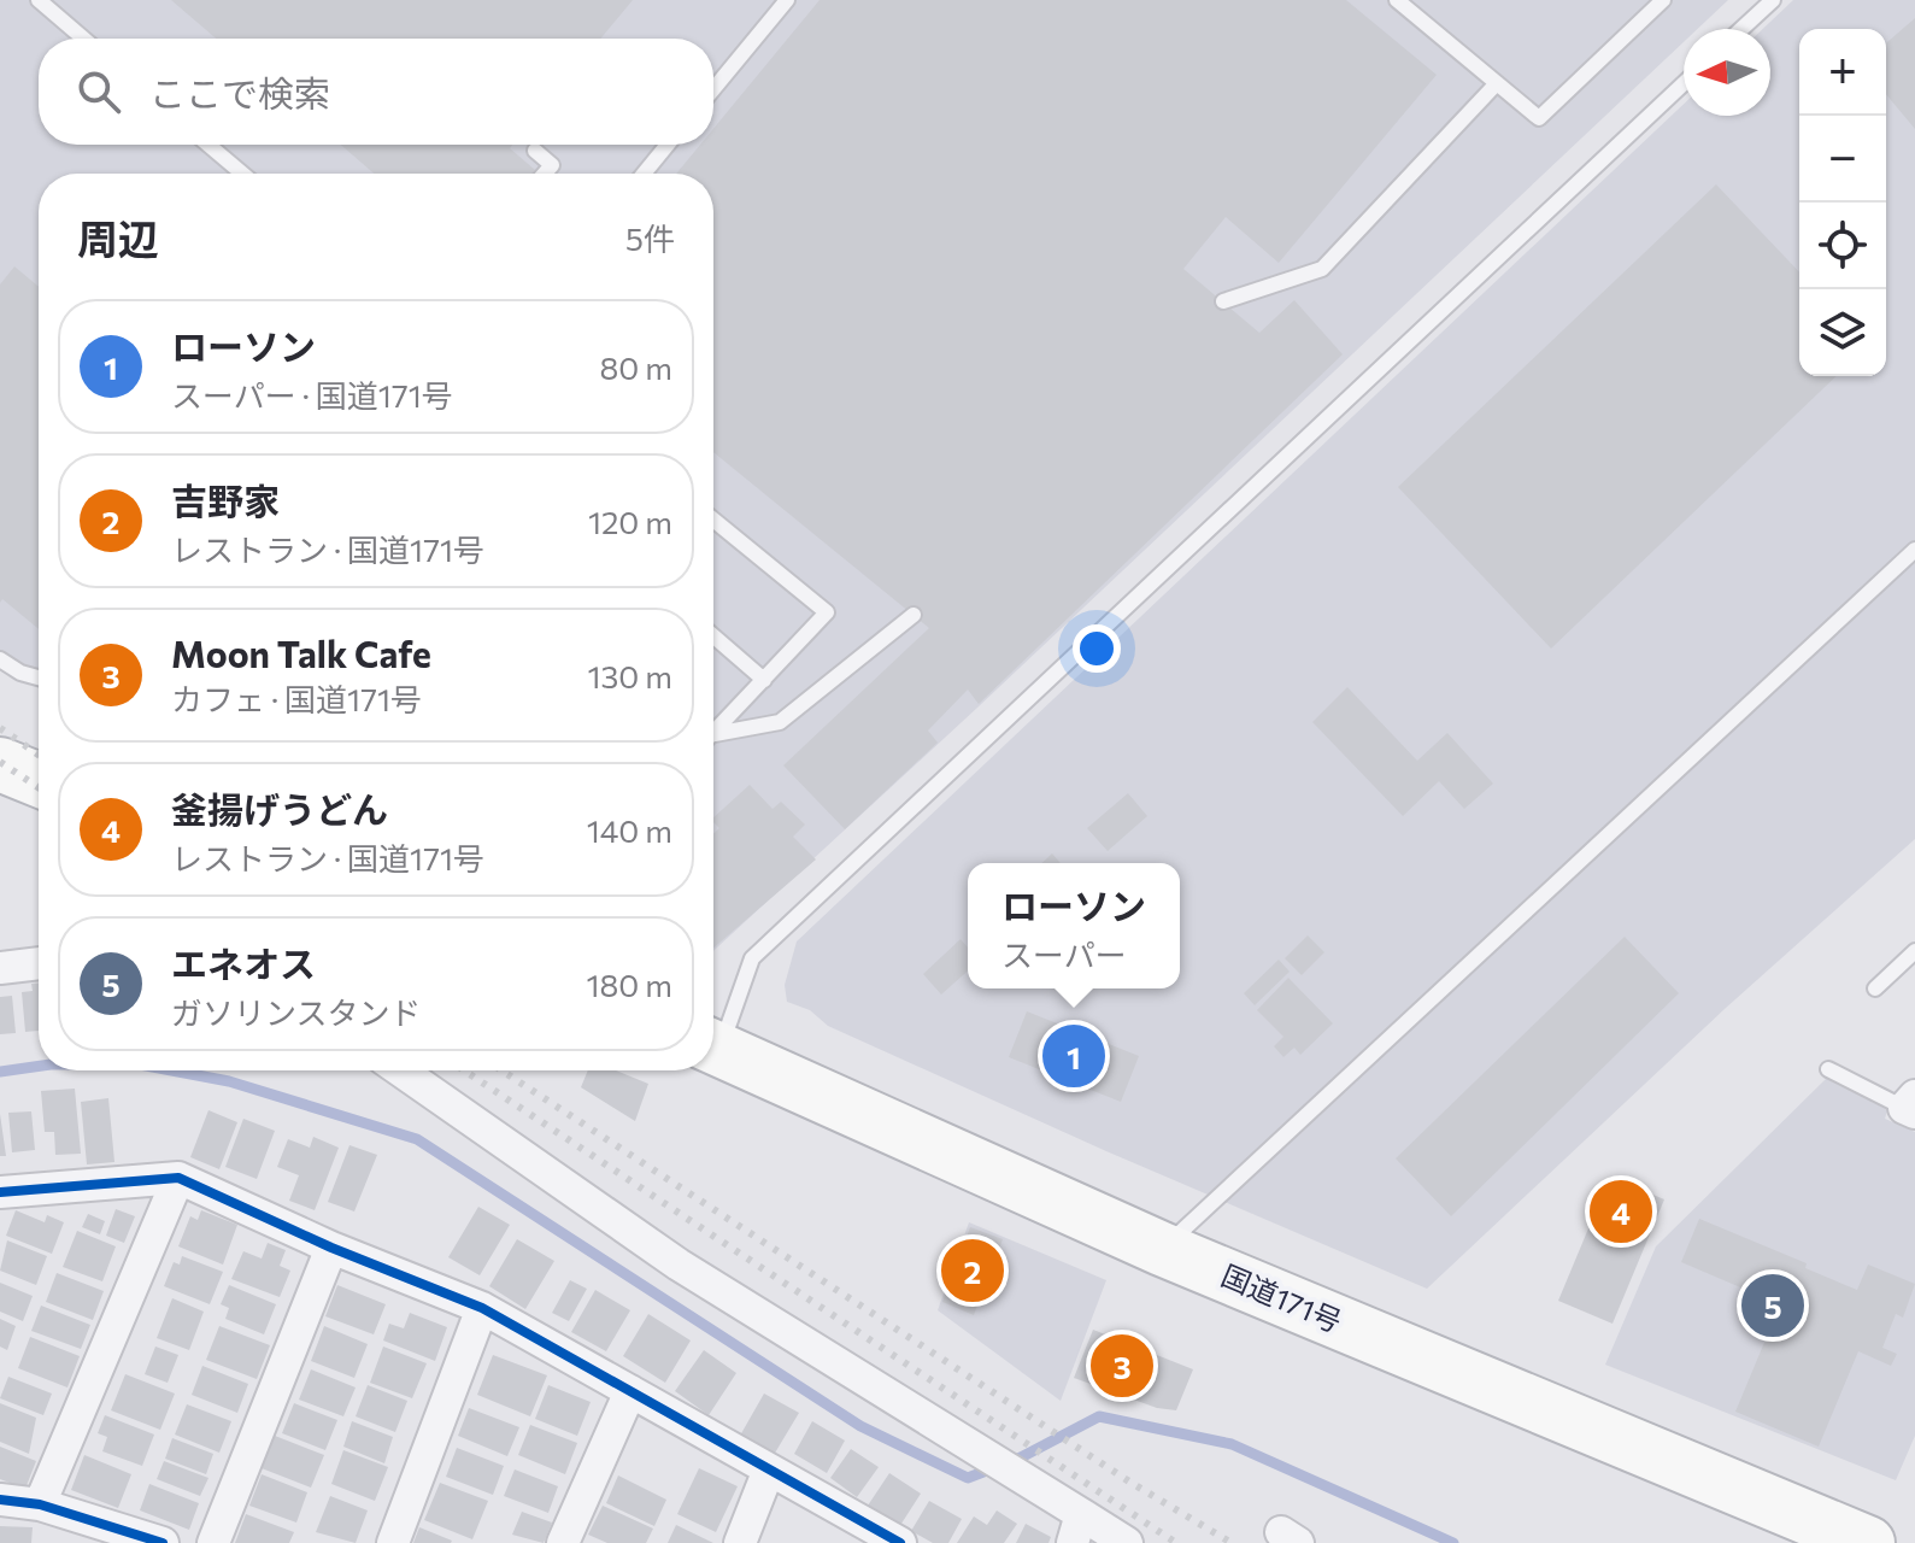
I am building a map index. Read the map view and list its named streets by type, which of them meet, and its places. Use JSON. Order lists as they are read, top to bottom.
{
  "streets": {
    "highway": ["国道171号"]
  },
  "north": "left",
  "page": {
    "map_buttons": ["+", "−"],
    "search": "ここで検索",
    "heading": ["周辺", "5件"],
    "list": [
      {
        "mark": "1",
        "name": "ローソン",
        "note": "スーパー · 国道171号",
        "value": "80 m"
      },
      {
        "mark": "2",
        "name": "吉野家",
        "note": "レストラン · 国道171号",
        "value": "120 m"
      },
      {
        "mark": "3",
        "name": "Moon Talk Cafe",
        "note": "カフェ · 国道171号",
        "value": "130 m"
      },
      {
        "mark": "4",
        "name": "釜揚げうどん",
        "note": "レストラン · 国道171号",
        "value": "140 m"
      },
      {
        "mark": "5",
        "name": "エネオス",
        "note": "ガソリンスタンド",
        "value": "180 m"
      }
    ],
    "popup": ["ローソン", "スーパー"],
    "pins": [
      "1",
      "4",
      "2",
      "5",
      "3"
    ]
  }
}
